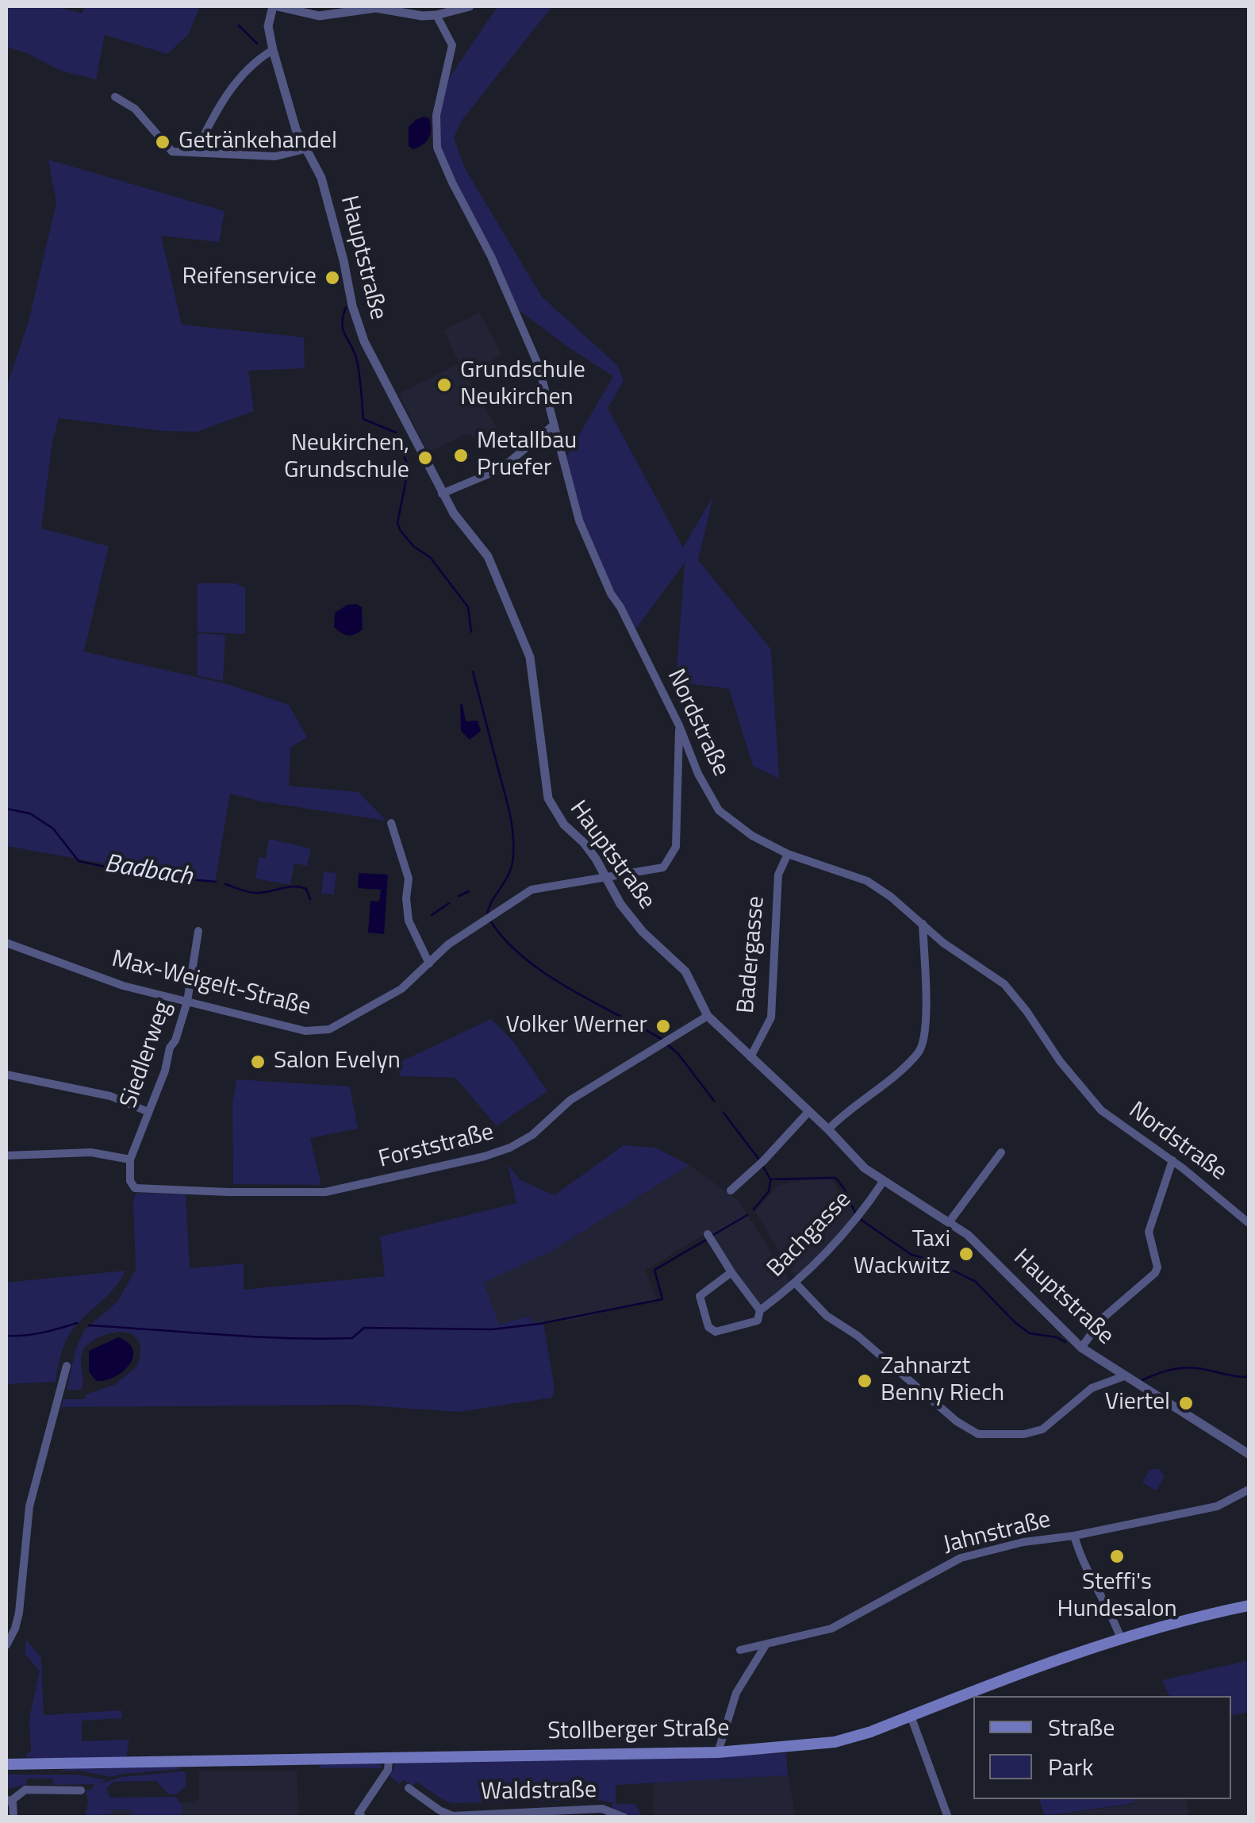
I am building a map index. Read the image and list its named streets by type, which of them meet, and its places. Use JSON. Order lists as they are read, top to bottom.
{
  "streets": {
    "main road": ["Stollberger Straße"],
    "street": [
      "Hauptstraße",
      "Nordstraße",
      "Badergasse",
      "Max-Weigelt-Straße",
      "Siedlerweg",
      "Forststraße",
      "Bachgasse",
      "Jahnstraße",
      "Waldstraße"
    ]
  },
  "crossings": [
    ["Hauptstraße", "Badergasse"],
    ["Hauptstraße", "Max-Weigelt-Straße"],
    ["Hauptstraße", "Forststraße"],
    ["Hauptstraße", "Bachgasse"],
    ["Nordstraße", "Badergasse"],
    ["Nordstraße", "Max-Weigelt-Straße"],
    ["Max-Weigelt-Straße", "Siedlerweg"],
    ["Siedlerweg", "Forststraße"]
  ],
  "water": ["Badbach"],
  "places": [
    "Getränkehandel",
    "Reifenservice",
    "Grundschule Neukirchen",
    "Metallbau Pruefer",
    "Neukirchen, Grundschule",
    "Volker Werner",
    "Salon Evelyn",
    "Taxi Wackwitz",
    "Zahnarzt Benny Riech",
    "Viertel",
    "Steffi's Hundesalon"
  ],
  "legend": ["Straße", "Park"]
}
